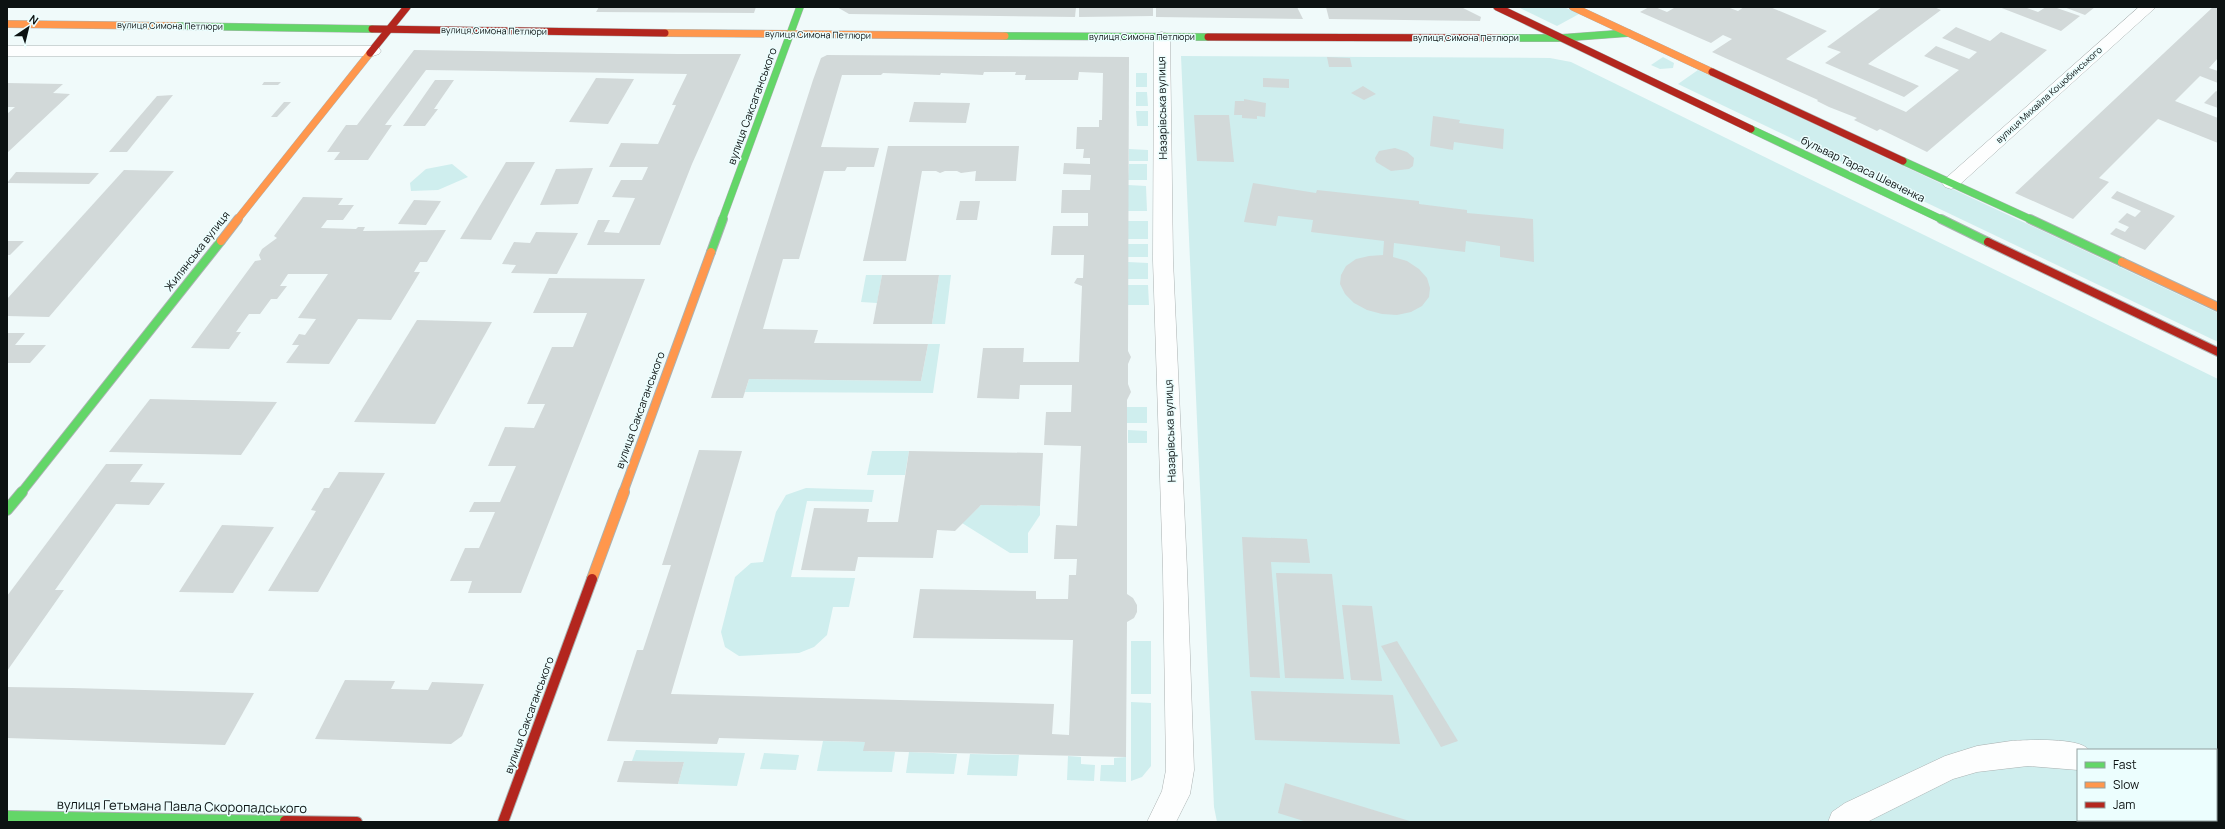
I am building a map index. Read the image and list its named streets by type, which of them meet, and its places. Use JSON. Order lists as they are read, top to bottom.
{
  "streets": {
    "main road": [
      "вулиця Симона Петлюри",
      "вулиця Саксаганського",
      "бульвар Тараса Шевченка",
      "Жилянська вулиця",
      "вулиця Гетьмана Павла Скоропадського"
    ],
    "street": ["вулиця Михайла Коцюбинського", "Назарівська вулиця"]
  },
  "crossings": [
    ["вулиця Симона Петлюри", "вулиця Саксаганського"],
    ["вулиця Симона Петлюри", "Назарівська вулиця"],
    ["вулиця Симона Петлюри", "бульвар Тараса Шевченка"],
    ["вулиця Симона Петлюри", "Жилянська вулиця"]
  ],
  "legend": ["Fast", "Slow", "Jam"],
  "north": "top right"
}
